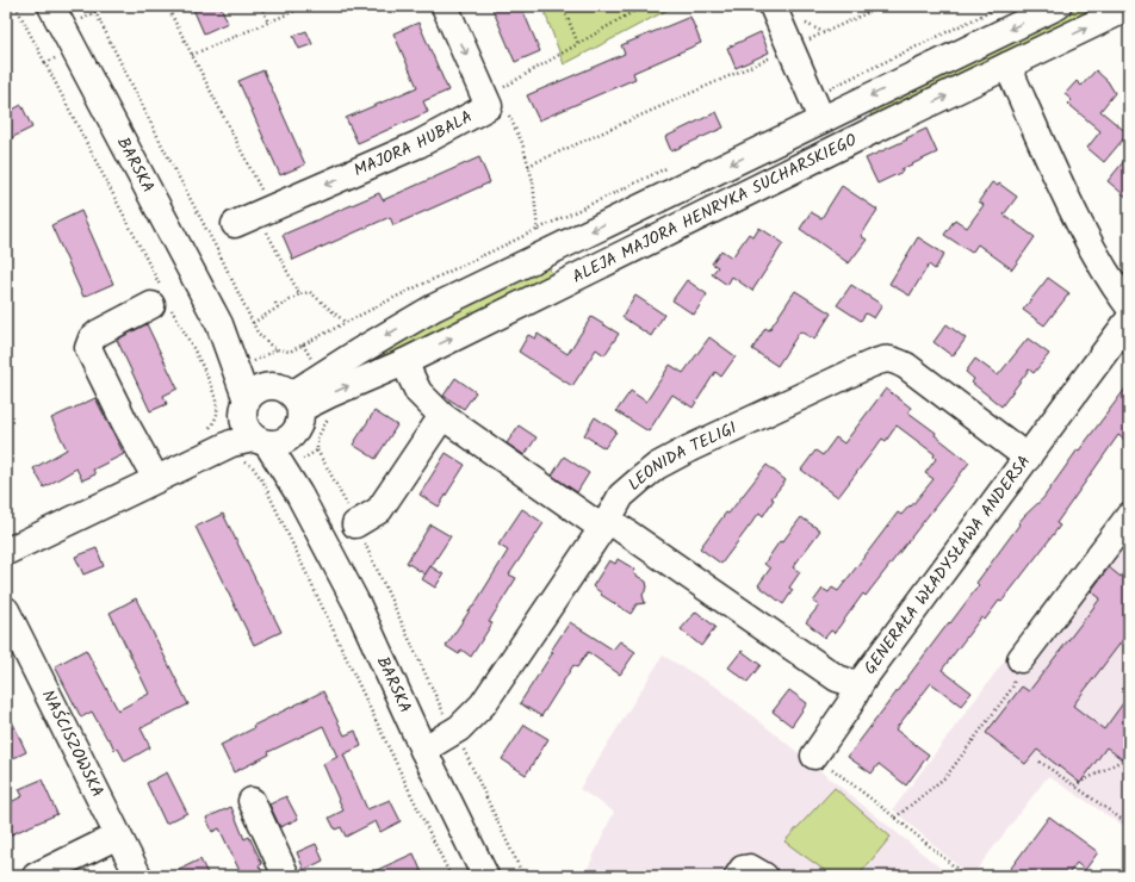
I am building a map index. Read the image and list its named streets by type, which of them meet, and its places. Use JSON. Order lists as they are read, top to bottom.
{
  "streets": {
    "street": [
      "MAJORA HUBALA",
      "BARSKA",
      "ALEJA MAJORA HENRYKA SUCHARSKIEGO",
      "LEONIDA TELIGI",
      "GENERAŁA WŁADYSŁAWA ANDERSA",
      "NAŚCISZOWSKA"
    ]
  },
  "crossings": [
    ["BARSKA", "ALEJA MAJORA HENRYKA SUCHARSKIEGO"],
    ["BARSKA", "LEONIDA TELIGI"],
    ["ALEJA MAJORA HENRYKA SUCHARSKIEGO", "GENERAŁA WŁADYSŁAWA ANDERSA"],
    ["LEONIDA TELIGI", "GENERAŁA WŁADYSŁAWA ANDERSA"]
  ]
}
